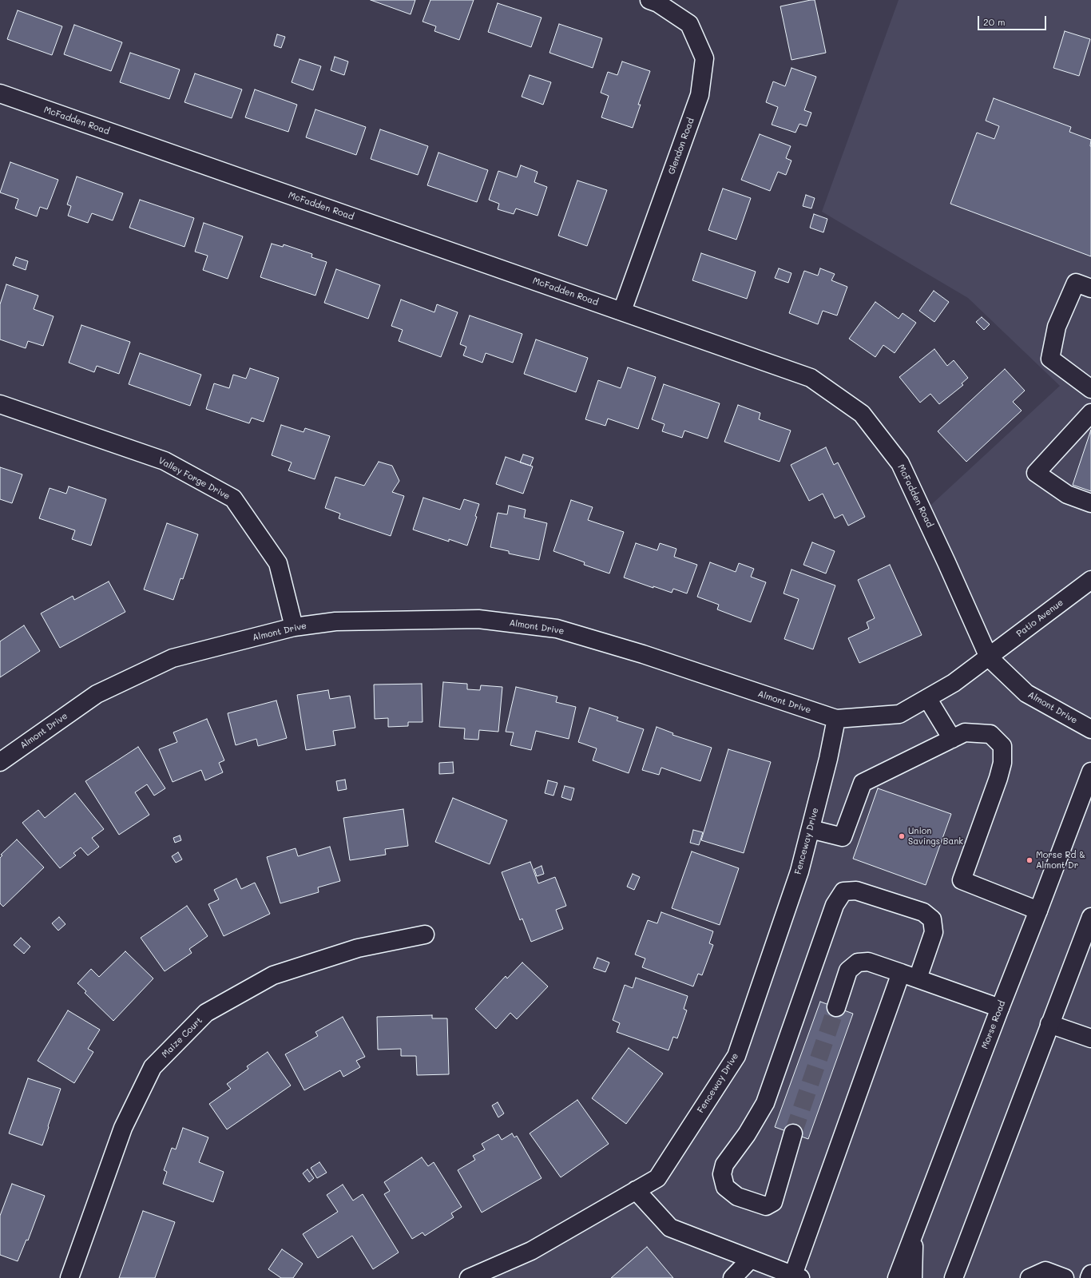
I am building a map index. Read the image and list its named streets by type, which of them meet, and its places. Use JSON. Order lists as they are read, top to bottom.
{
  "streets": {
    "street": [
      "McFadden Road",
      "Glendon Road",
      "Valley Forge Drive",
      "Patio Avenue",
      "Almont Drive",
      "Fenceway Drive",
      "Morse Road",
      "Maize Court"
    ]
  },
  "crossings": [
    ["McFadden Road", "Glendon Road"],
    ["McFadden Road", "Patio Avenue"],
    ["McFadden Road", "Almont Drive"],
    ["Valley Forge Drive", "Almont Drive"],
    ["Patio Avenue", "Almont Drive"],
    ["Almont Drive", "Fenceway Drive"]
  ],
  "places": ["Union Savings Bank", "Morse Rd & Almont Dr"],
  "scale_bar": "20 m"
}
